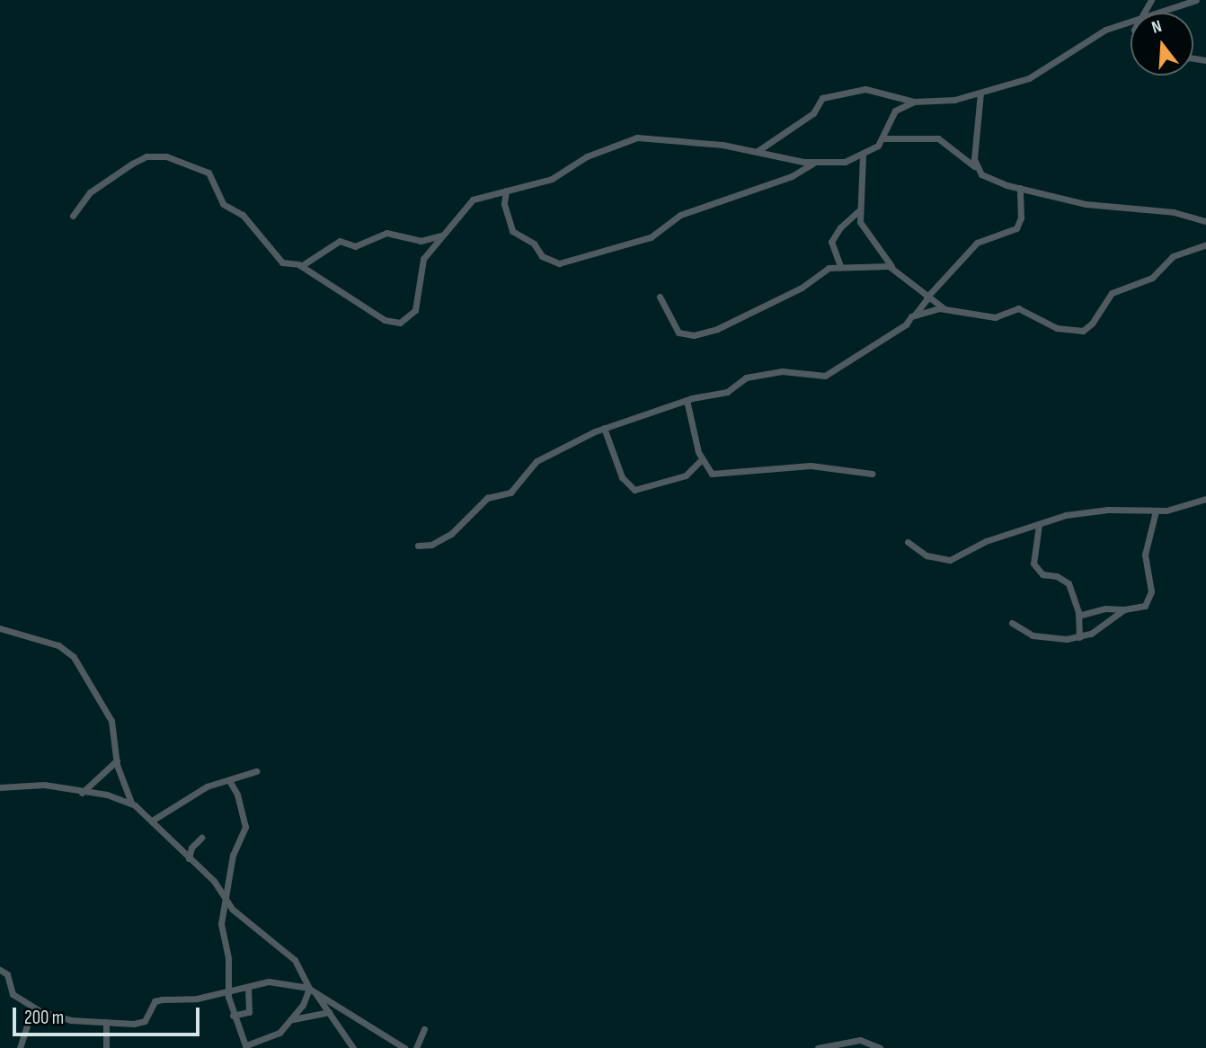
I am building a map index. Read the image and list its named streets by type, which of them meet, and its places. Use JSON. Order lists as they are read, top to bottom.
{
  "scale_bar": "200 m",
  "north": "top"
}
